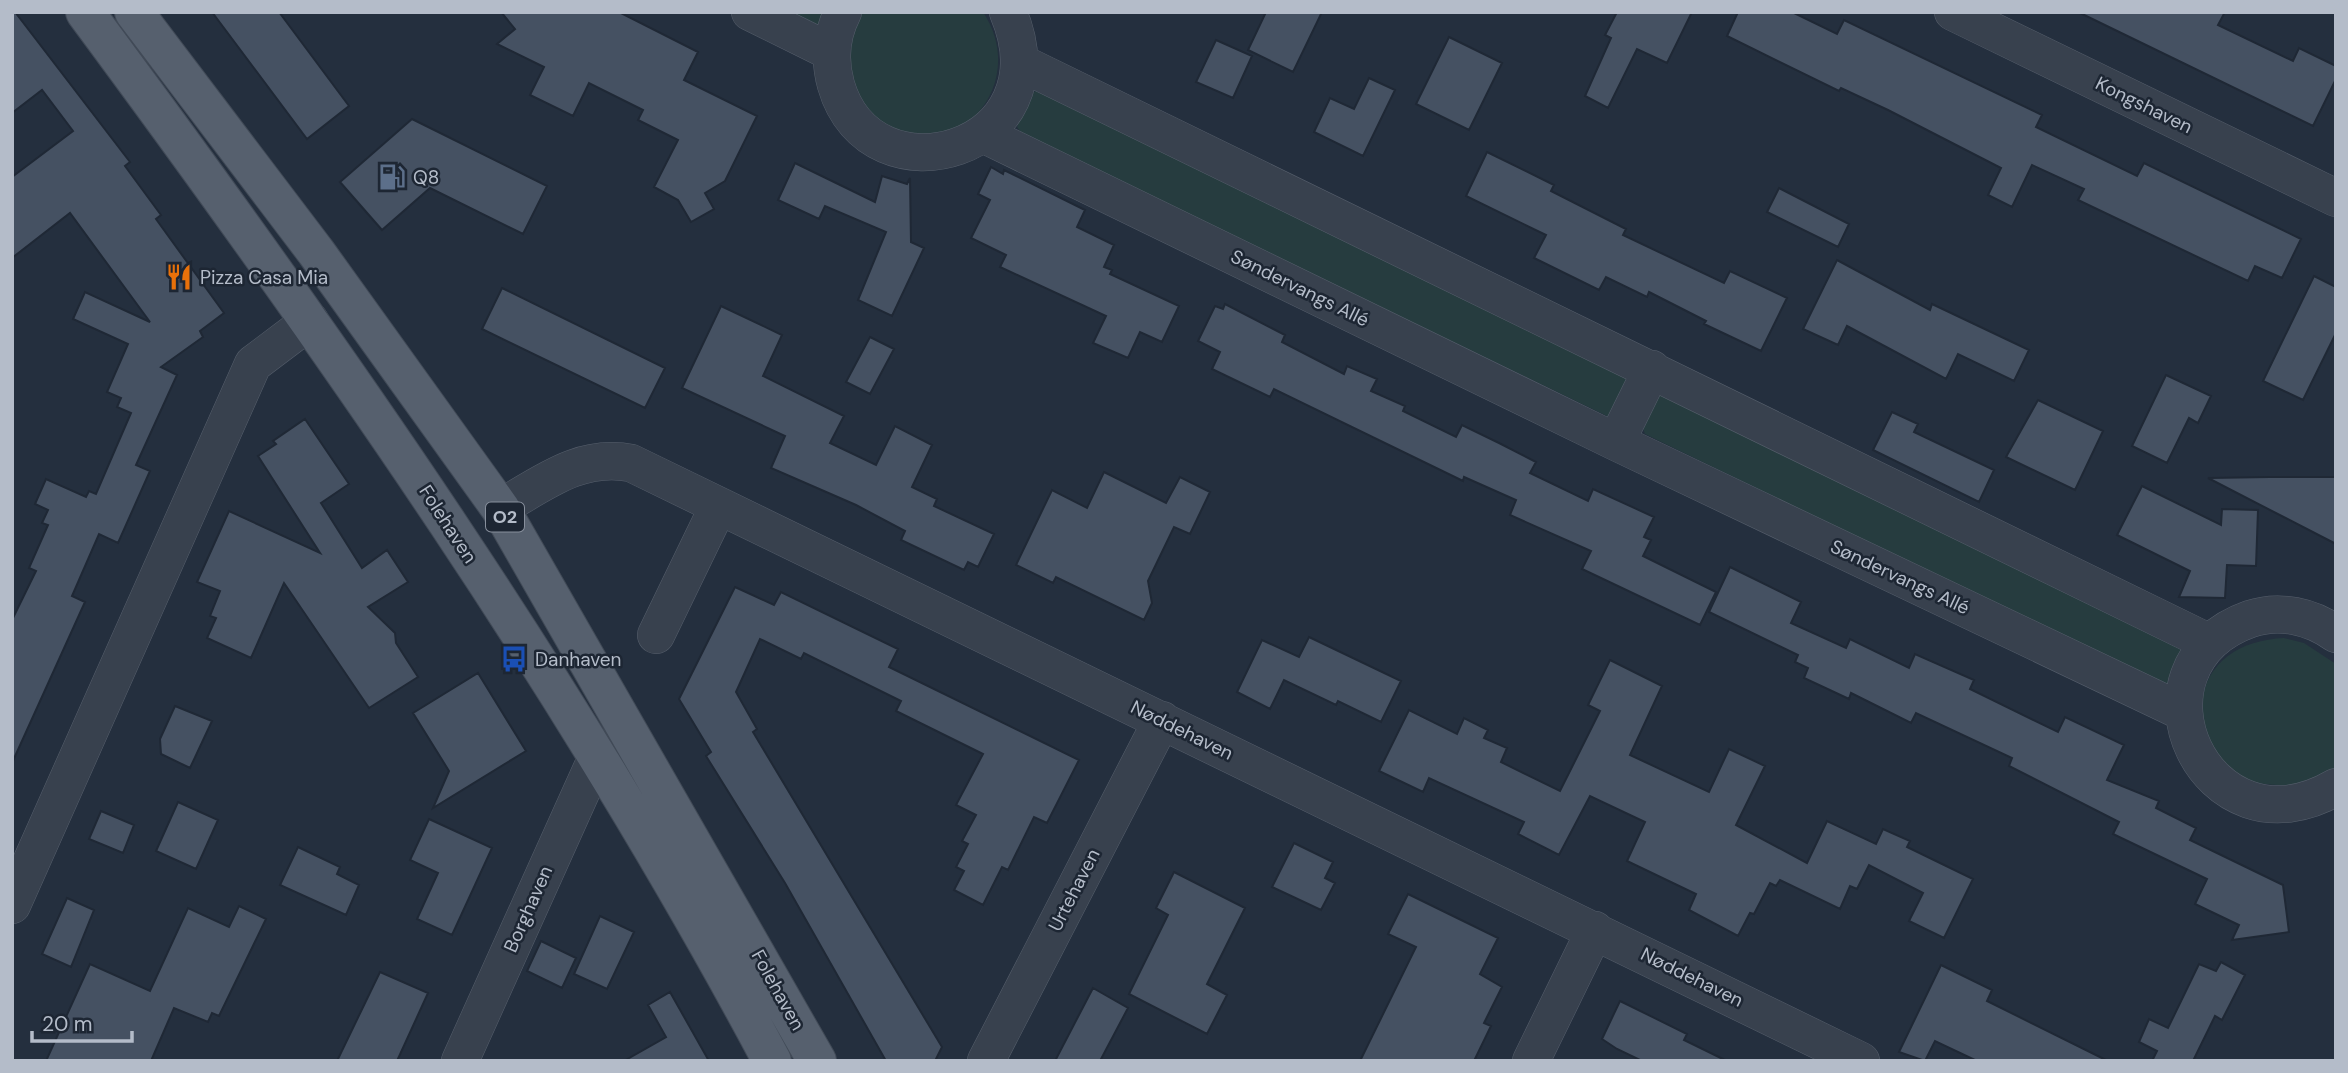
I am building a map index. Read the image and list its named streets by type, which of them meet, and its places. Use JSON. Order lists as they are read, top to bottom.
{
  "streets": {
    "main road": ["O2", "Folehaven"],
    "street": [
      "Kongshaven",
      "Søndervangs Allé",
      "Nøddehaven",
      "Urtehaven",
      "Borghaven"
    ]
  },
  "crossings": [
    ["Folehaven", "Nøddehaven"],
    ["Folehaven", "Borghaven"],
    ["Nøddehaven", "Urtehaven"]
  ],
  "places": {
    "fuel station": ["Q8"],
    "restaurant": ["Pizza Casa Mia"],
    "bus stop": ["Danhaven"]
  },
  "scale_bar": "20 m"
}
